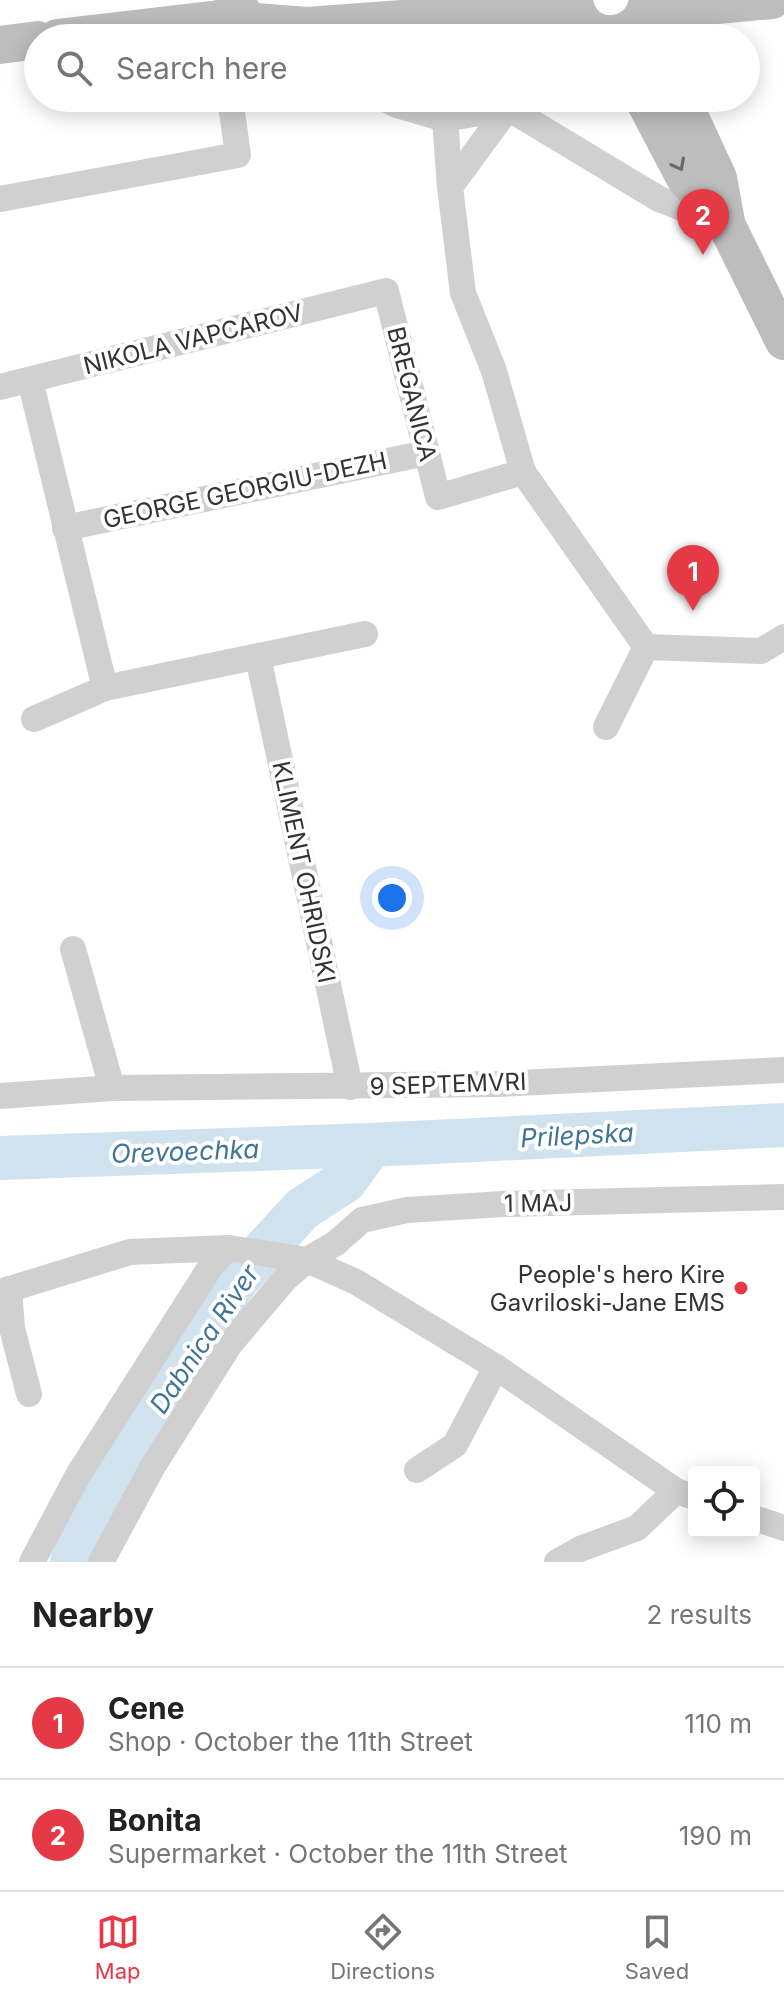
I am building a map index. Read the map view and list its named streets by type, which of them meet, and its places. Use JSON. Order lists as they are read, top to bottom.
{
  "streets": {
    "street": [
      "NIKOLA VAPCAROV",
      "BREGANICA",
      "GEORGE GEORGIU-DEZH",
      "KLIMENT OHRIDSKI",
      "9 SEPTEMVRI",
      "1 MAJ"
    ]
  },
  "crossings": [
    ["NIKOLA VAPCAROV", "BREGANICA"],
    ["BREGANICA", "GEORGE GEORGIU-DEZH"],
    ["KLIMENT OHRIDSKI", "9 SEPTEMVRI"]
  ],
  "water": ["Prilepska", "Orevoechka", "Dabnica River"],
  "places": ["People's hero Kire Gavriloski-Jane EMS"],
  "page": {
    "search": "Search here",
    "pins": ["2", "1"],
    "heading": ["Nearby", "2 results"],
    "list": [
      {
        "mark": "1",
        "name": "Cene",
        "note": "Shop · October the 11th Street",
        "value": "110 m"
      },
      {
        "mark": "2",
        "name": "Bonita",
        "note": "Supermarket · October the 11th Street",
        "value": "190 m"
      }
    ],
    "nav": ["Map", "Directions", "Saved"]
  }
}
